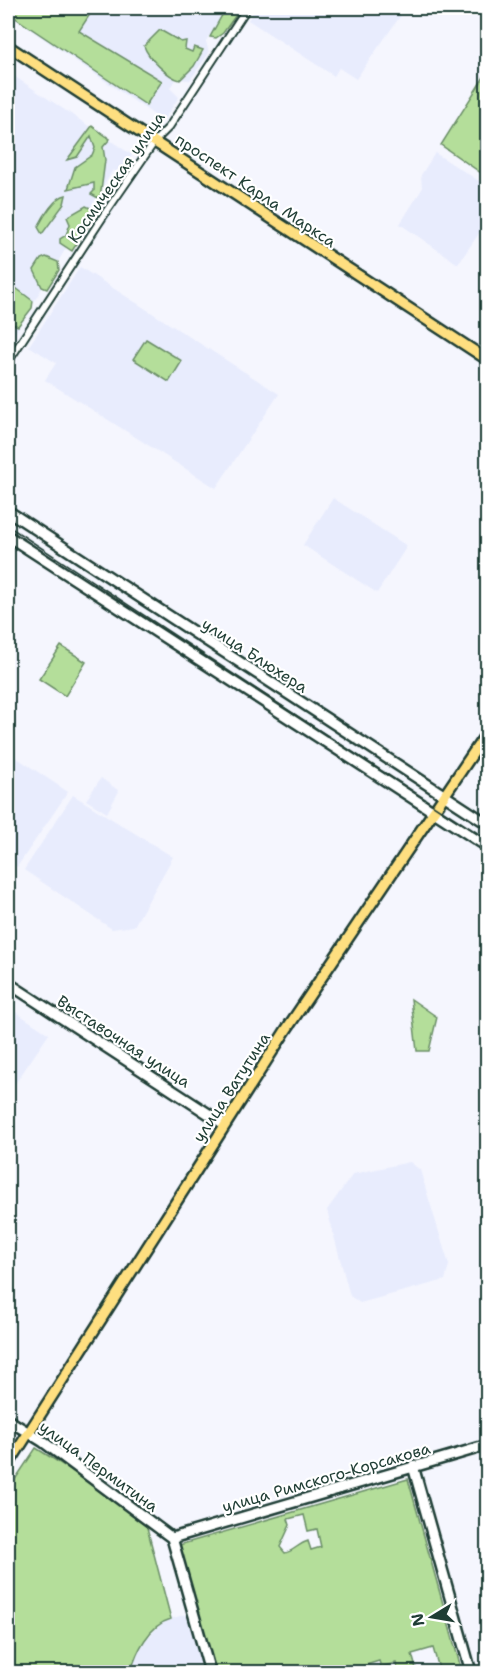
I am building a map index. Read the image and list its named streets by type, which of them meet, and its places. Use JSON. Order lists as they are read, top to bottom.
{
  "streets": {
    "main road": ["проспект Карла Маркса", "улица Ватутина"],
    "street": [
      "Космическая улица",
      "улица Блюхера",
      "Выставочная улица",
      "улица Пермитина",
      "улица Римского-Корсакова"
    ]
  },
  "crossings": [
    ["Космическая улица", "проспект Карла Маркса"],
    ["улица Блюхера", "улица Ватутина"],
    ["Выставочная улица", "улица Ватутина"],
    ["улица Ватутина", "улица Пермитина"],
    ["улица Пермитина", "улица Римского-Корсакова"]
  ],
  "north": "left"
}
